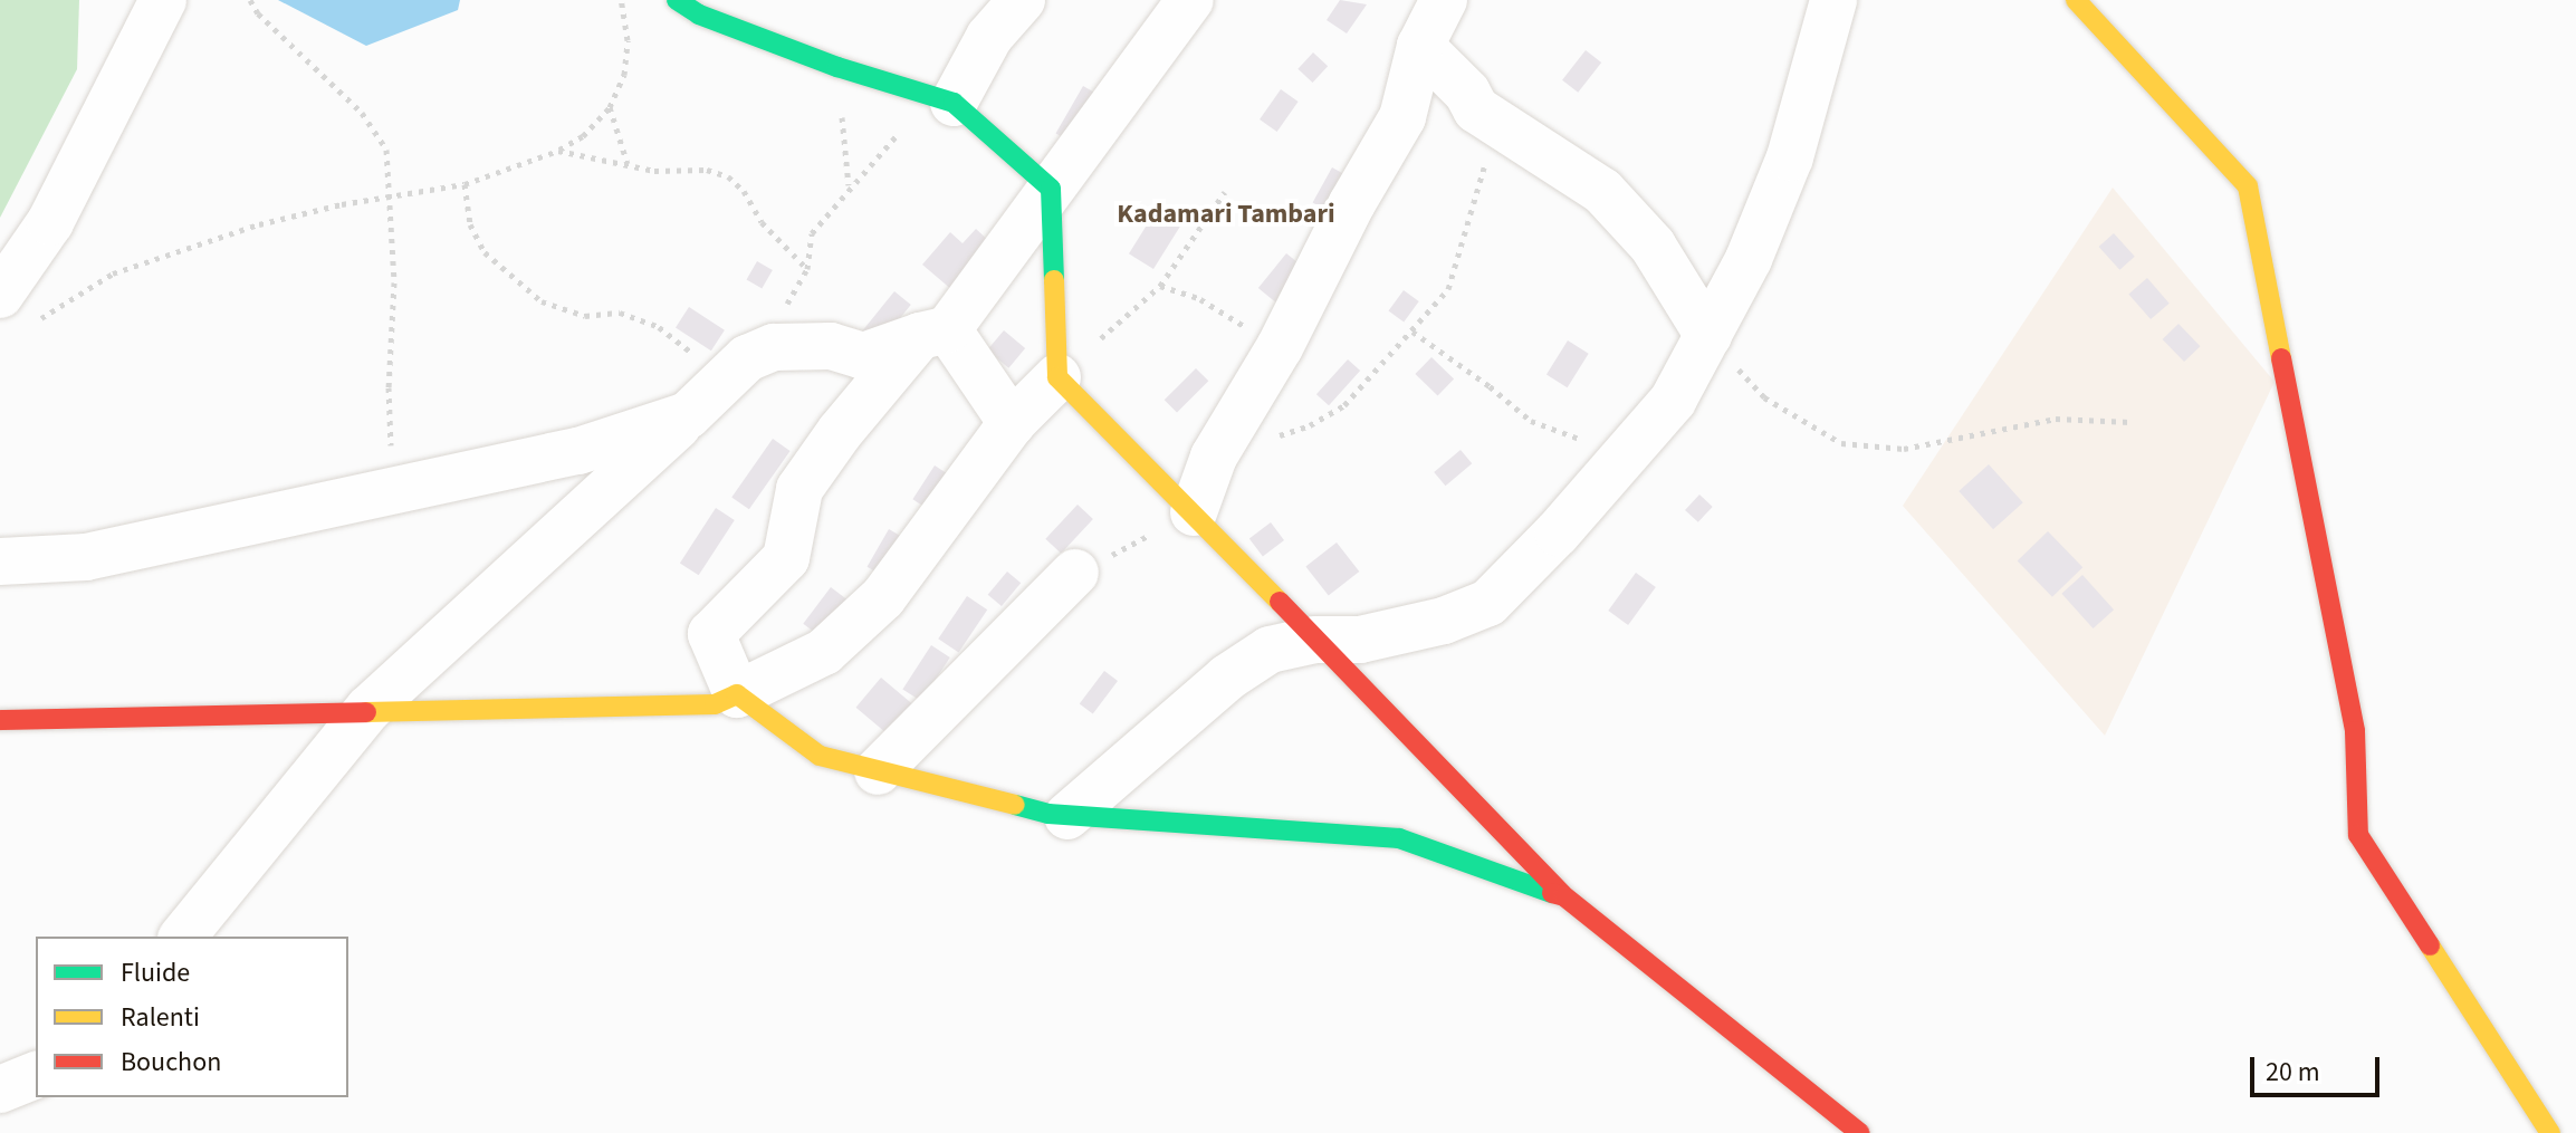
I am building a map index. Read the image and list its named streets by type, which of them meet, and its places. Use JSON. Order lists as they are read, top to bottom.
{
  "districts": ["Kadamari Tambari"],
  "legend": ["Fluide", "Ralenti", "Bouchon"],
  "scale_bar": "20 m"
}
